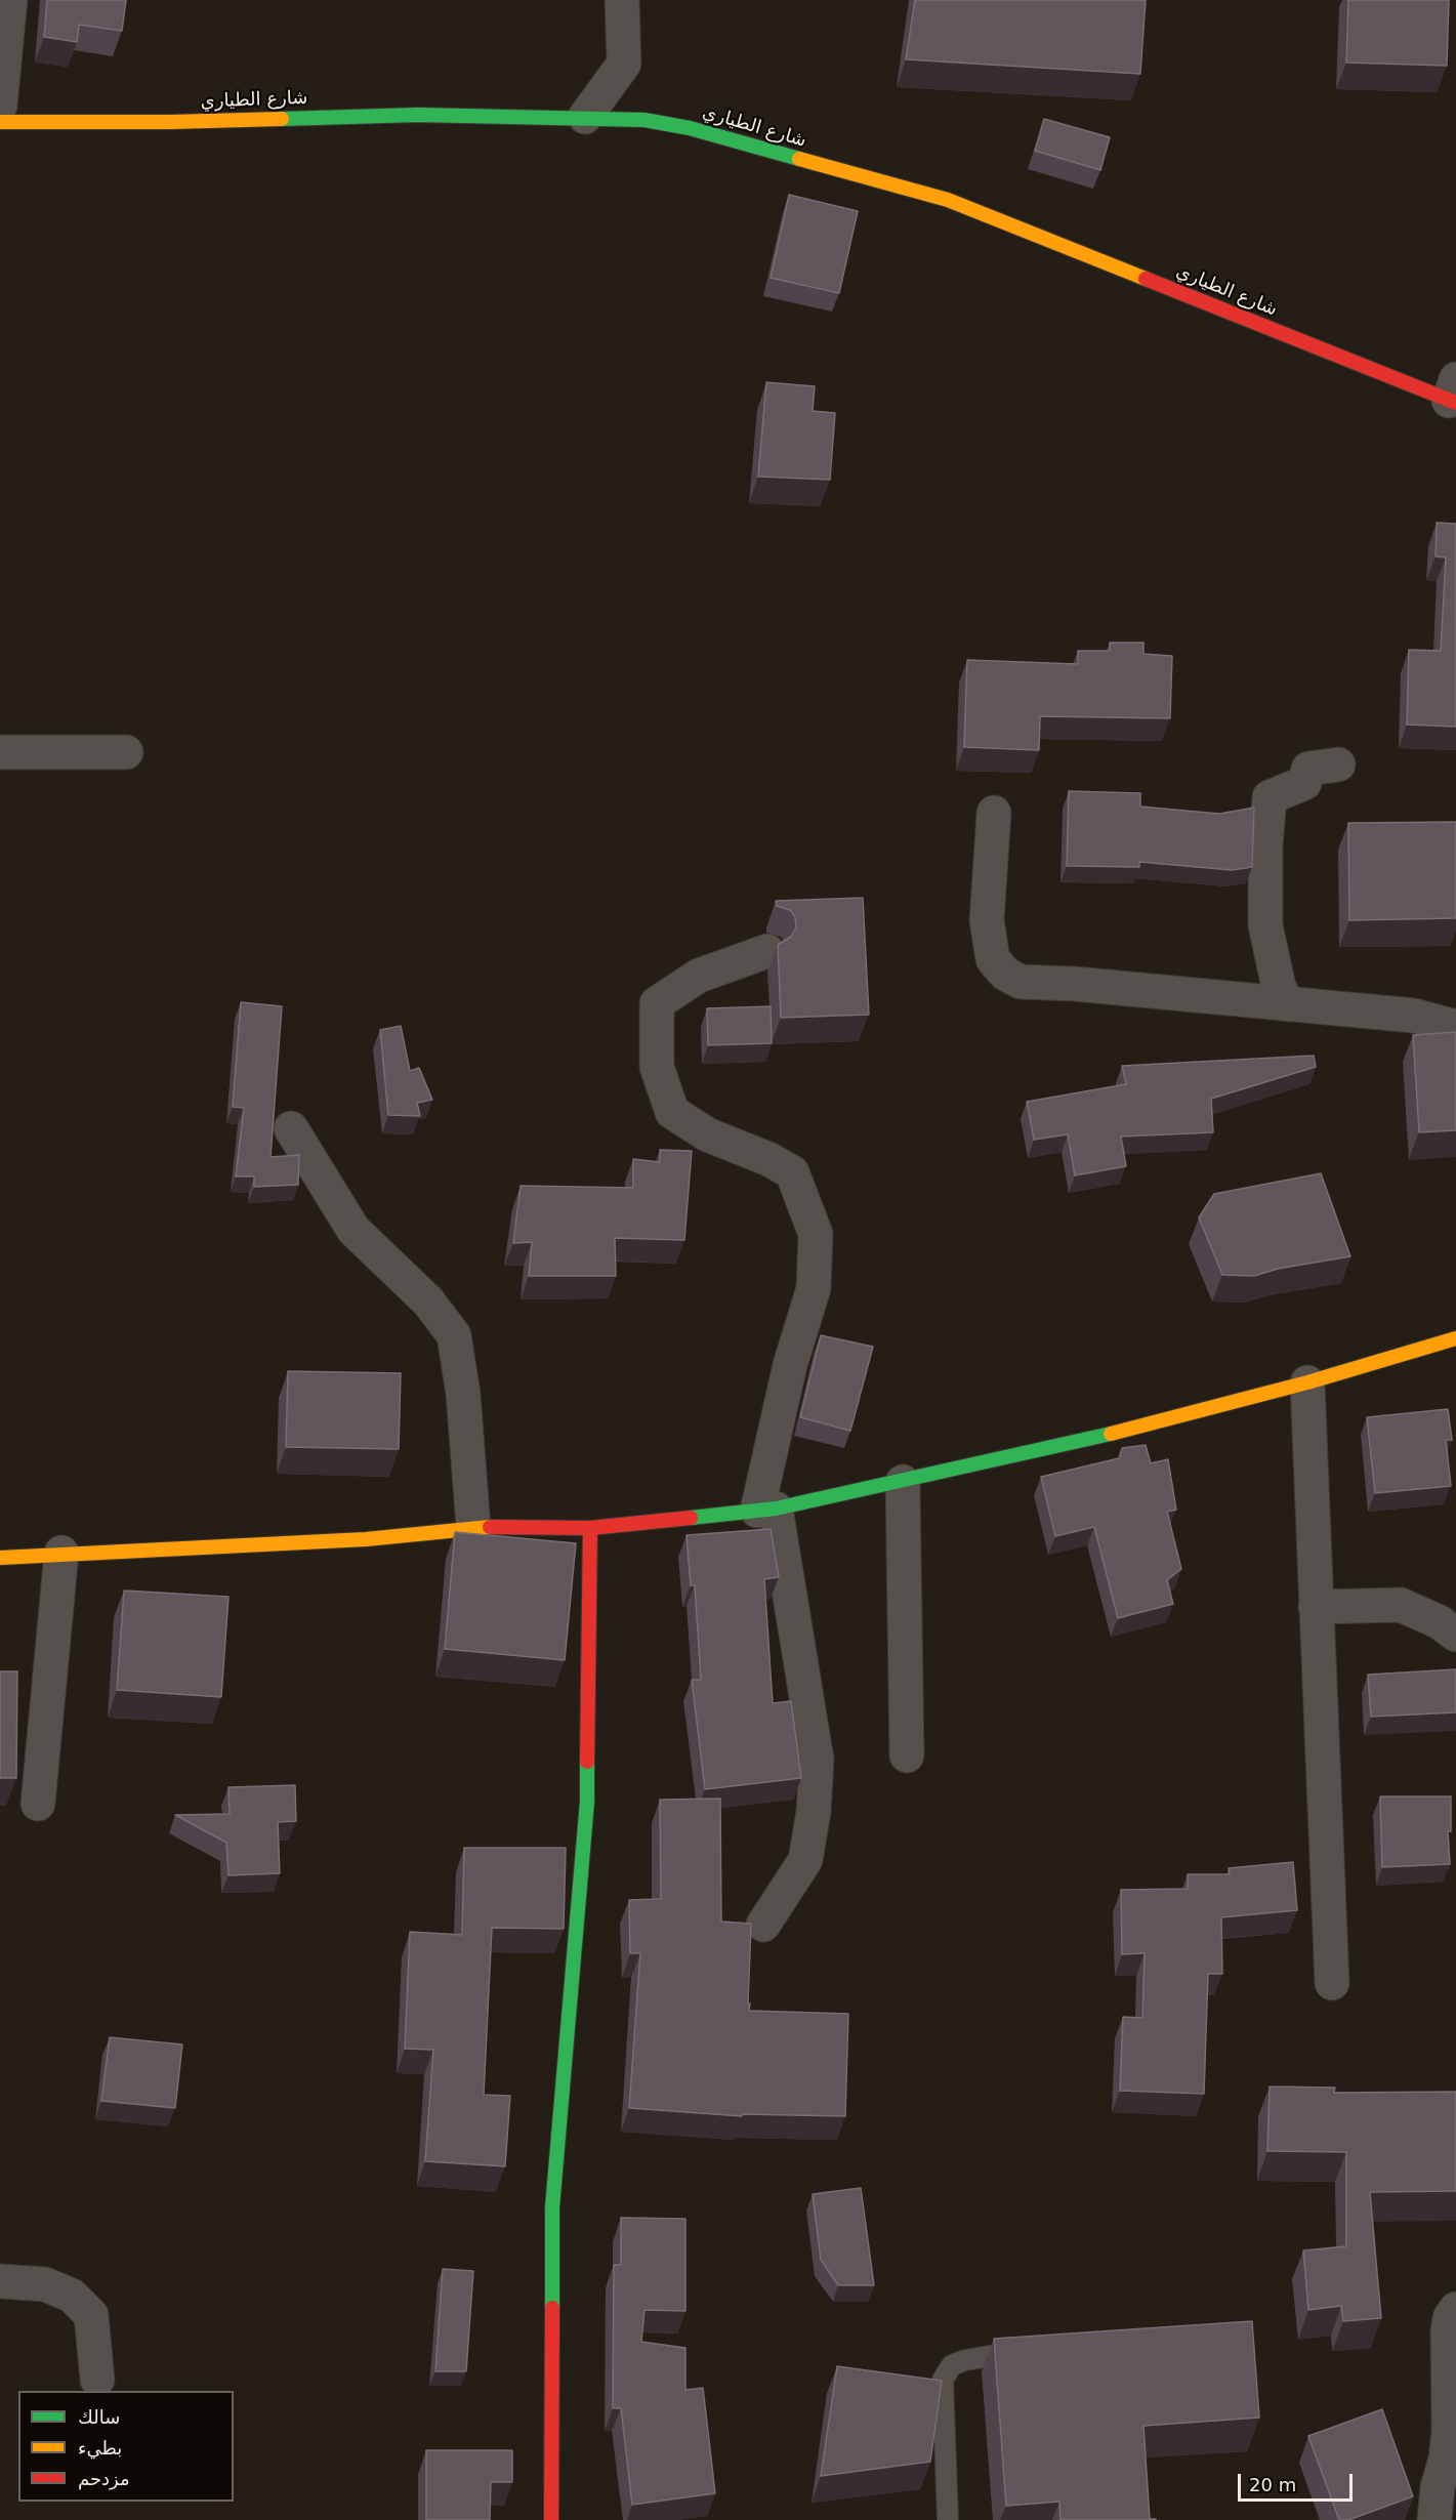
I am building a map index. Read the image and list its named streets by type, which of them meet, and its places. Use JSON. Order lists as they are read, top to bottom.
{
  "streets": {
    "street": ["شارع الطياري"]
  },
  "legend": ["سالك", "بطيء", "مزدحم"],
  "scale_bar": "20 m"
}
